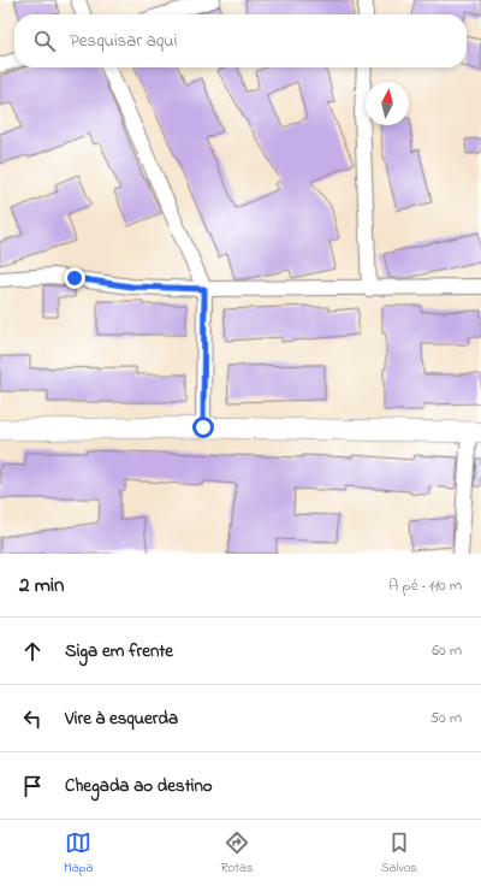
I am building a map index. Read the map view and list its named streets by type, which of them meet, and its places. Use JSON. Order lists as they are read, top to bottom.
{
  "north": "top",
  "page": {
    "search": "Pesquisar aqui",
    "heading": ["2 min", "A pé · 110 m"],
    "list": [
      ["Siga em frente", "60 m"],
      ["Vire à esquerda", "50 m"],
      "Chegada ao destino"
    ],
    "nav": ["Mapa", "Rotas", "Salvos"]
  }
}
